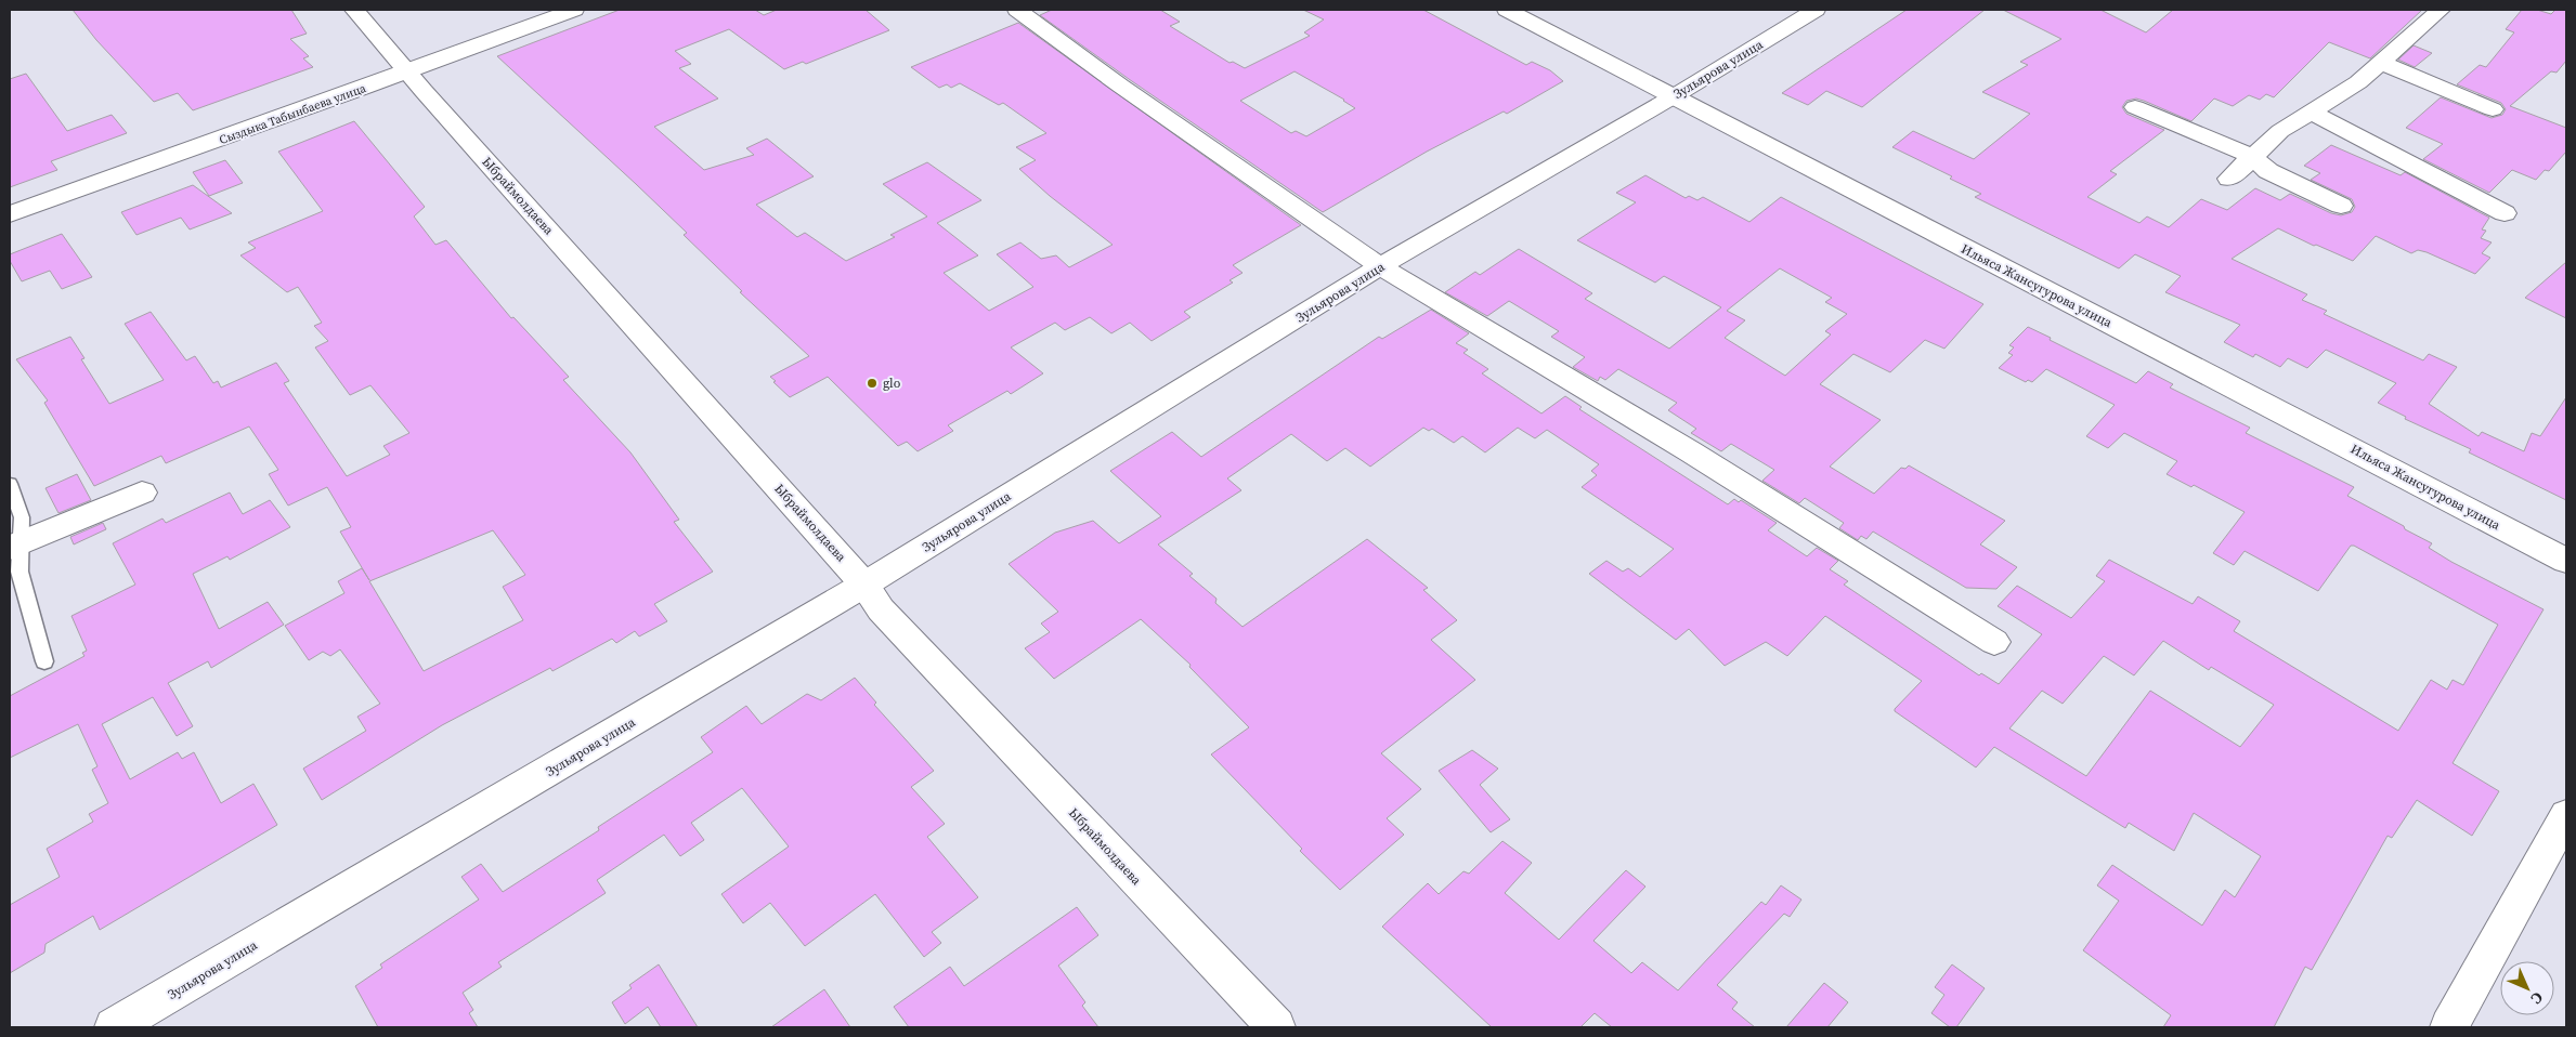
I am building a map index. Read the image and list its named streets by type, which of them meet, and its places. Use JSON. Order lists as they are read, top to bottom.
{
  "streets": {
    "street": [
      "Зульярова улица",
      "Сыздыка Табынбаева улица",
      "Ыбраймолдаева",
      "Ильяса Жансугурова улица"
    ]
  },
  "crossings": [
    ["Зульярова улица", "Ыбраймолдаева"],
    ["Зульярова улица", "Ильяса Жансугурова улица"],
    ["Сыздыка Табынбаева улица", "Ыбраймолдаева"]
  ],
  "places": ["glo"],
  "north": "bottom right"
}
